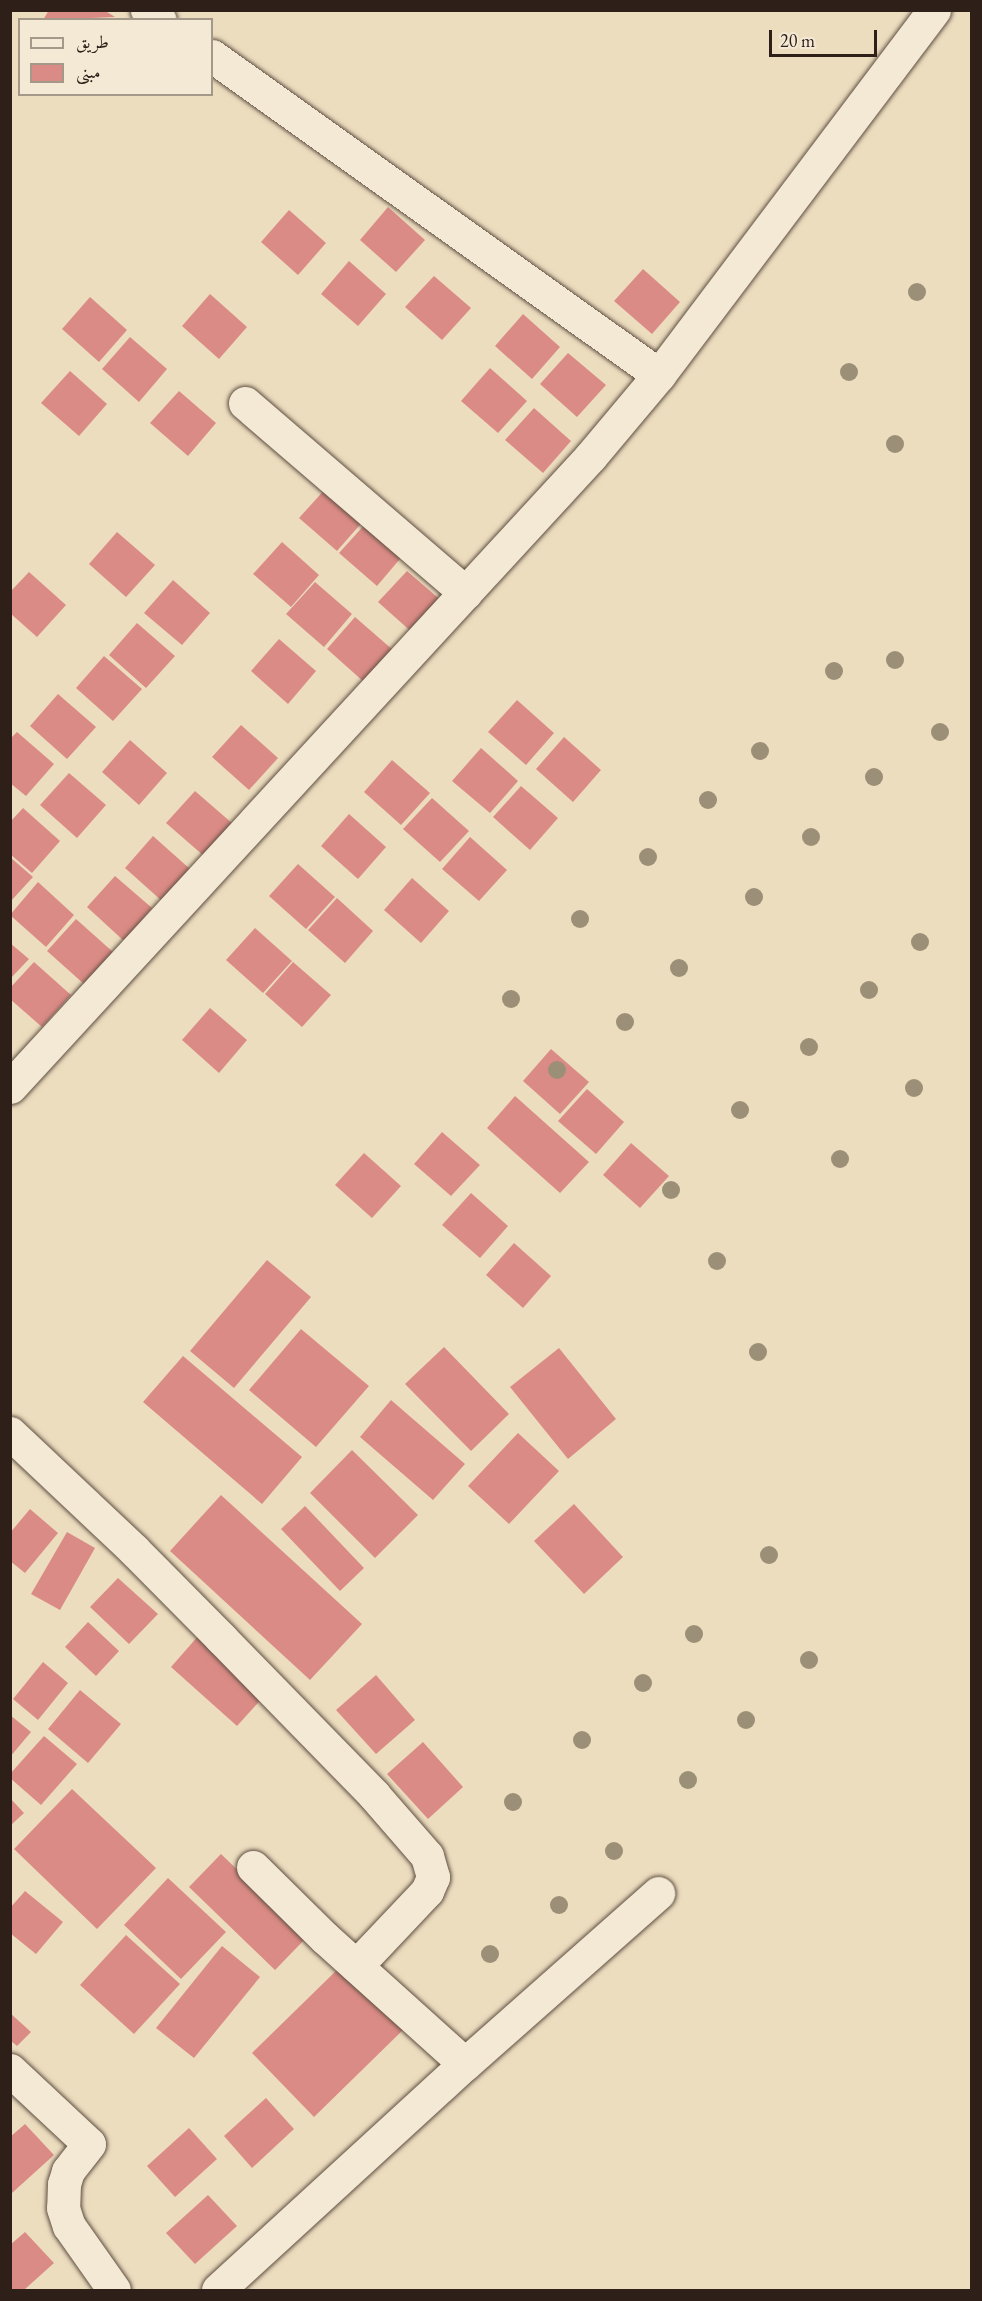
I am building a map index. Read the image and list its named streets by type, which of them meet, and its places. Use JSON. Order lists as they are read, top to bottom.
{
  "legend": ["طريق", "مبنى"],
  "scale_bar": "20 m"
}
